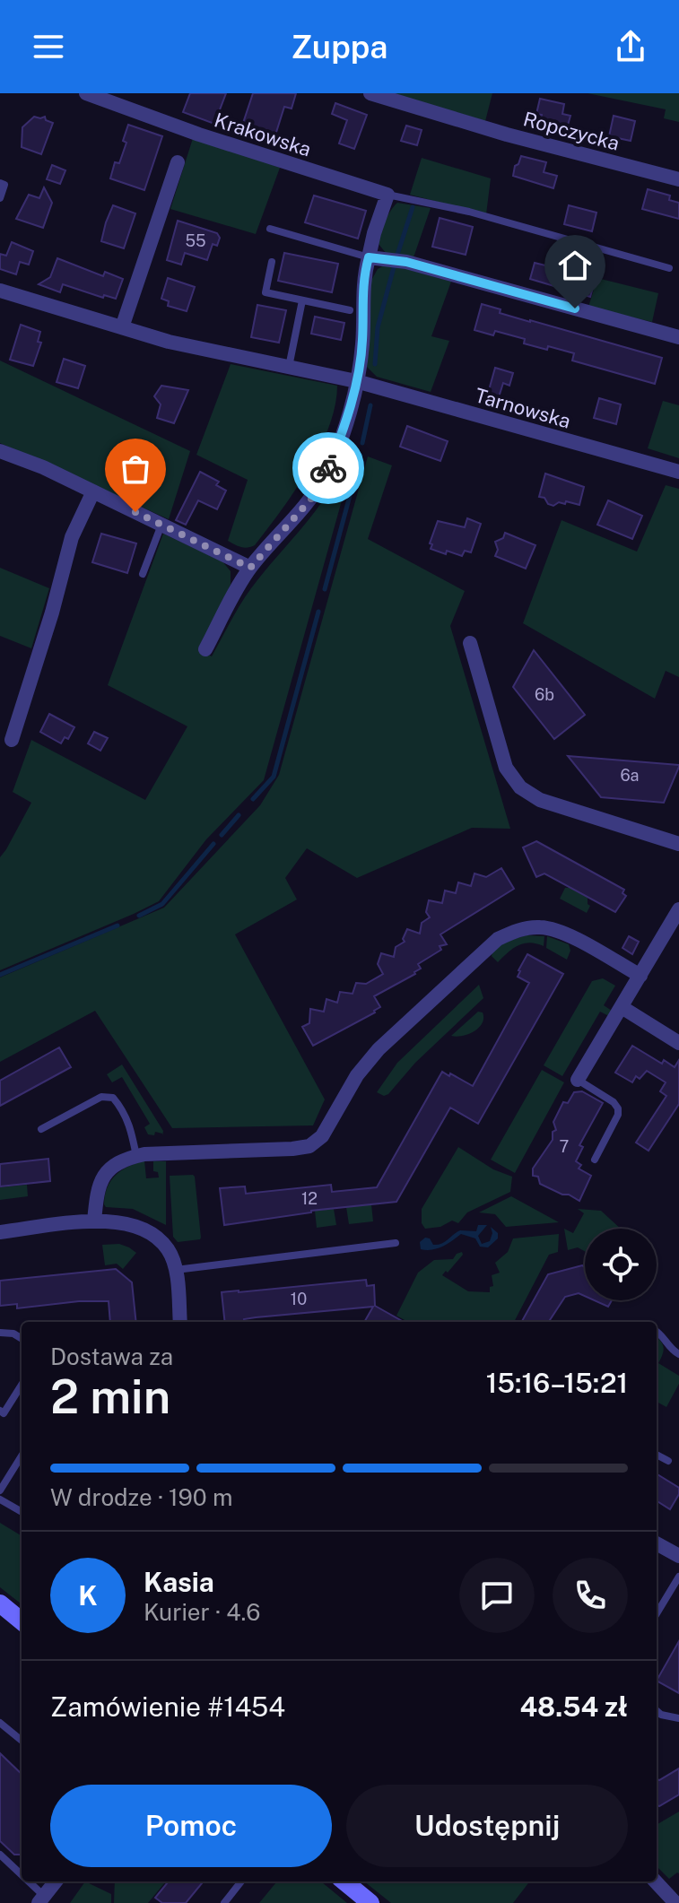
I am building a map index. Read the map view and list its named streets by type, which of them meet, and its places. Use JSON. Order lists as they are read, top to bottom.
{
  "streets": {
    "street": ["Ropczycka", "Krakowska", "Tarnowska"]
  },
  "house_numbers": [
    "55",
    "6b",
    "6a",
    "7",
    "12",
    "10"
  ],
  "page": {
    "header": "Zuppa",
    "heading": ["2 min", "Dostawa za", "15:16–15:21"],
    "panel": [
      "Kasia",
      "Kurier · 4.6",
      "Zamówienie #1454",
      "48.54 zł"
    ],
    "bar": "W drodze · 190 m",
    "round": "K",
    "buttons": ["Pomoc", "Udostępnij"]
  }
}
